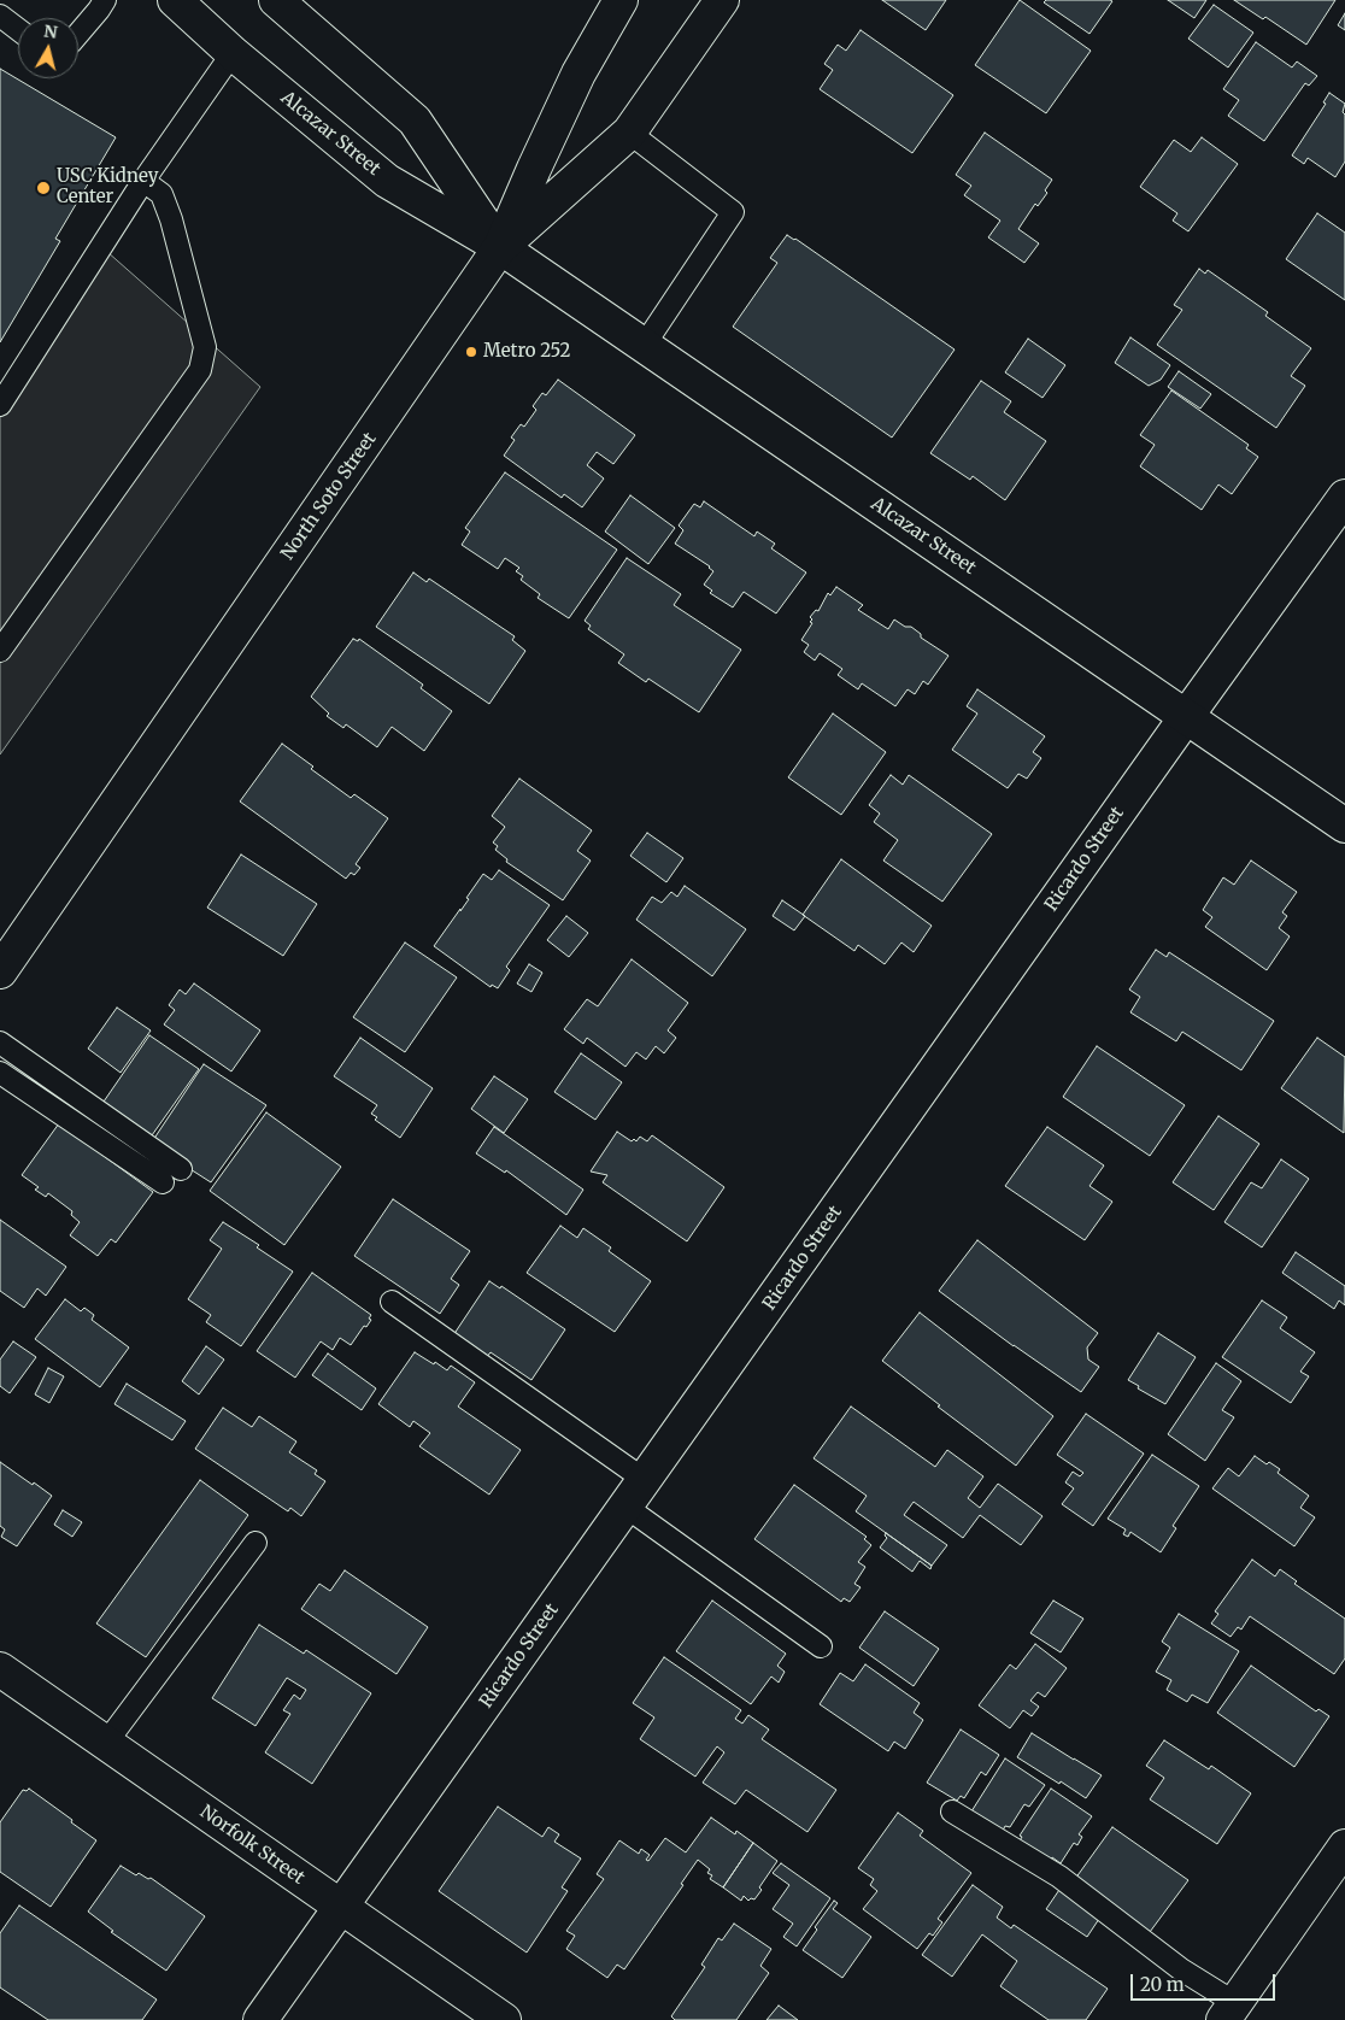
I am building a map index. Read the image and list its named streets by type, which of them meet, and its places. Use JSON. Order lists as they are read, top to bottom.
{
  "streets": {
    "street": [
      "Alcazar Street",
      "North Soto Street",
      "Ricardo Street",
      "Norfolk Street"
    ]
  },
  "crossings": [
    ["Alcazar Street", "North Soto Street"],
    ["Alcazar Street", "Ricardo Street"],
    ["Ricardo Street", "Norfolk Street"]
  ],
  "places": ["USC Kidney Center", "Metro 252"],
  "scale_bar": "20 m",
  "north": "top"
}
